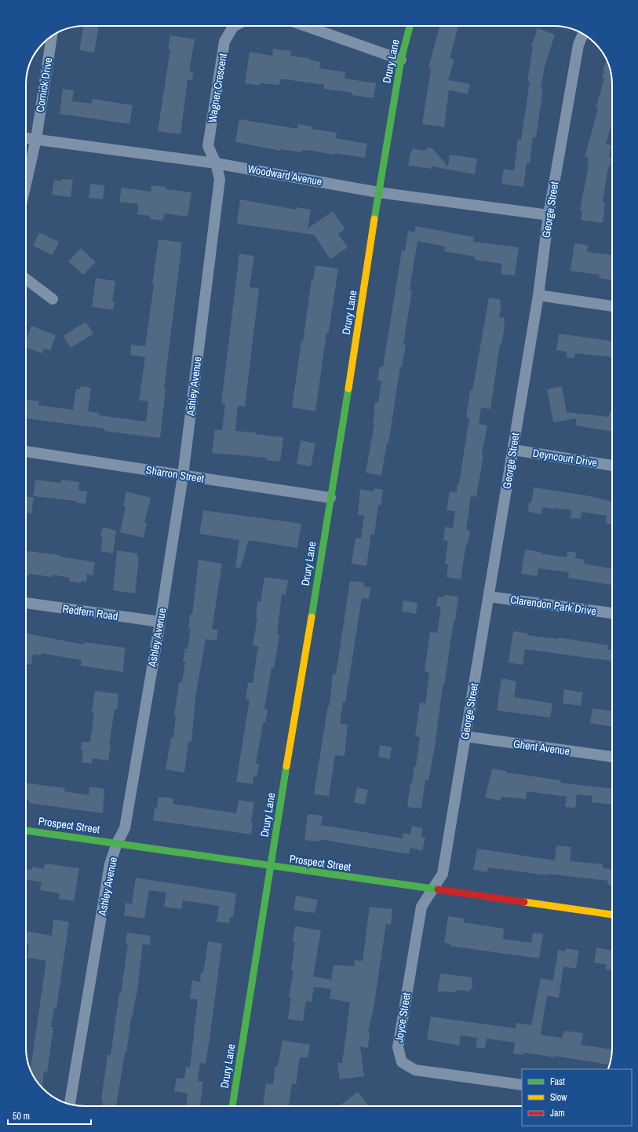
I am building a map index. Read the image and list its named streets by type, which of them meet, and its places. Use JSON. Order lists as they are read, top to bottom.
{
  "streets": {
    "street": [
      "Drury Lane",
      "Cornick Drive",
      "Wagner Crescent",
      "Woodward Avenue",
      "George Street",
      "Ashley Avenue",
      "Deyncourt Drive",
      "Sharron Street",
      "Clarendon Park Drive",
      "Redfern Road",
      "Ghent Avenue",
      "Prospect Street",
      "Joyce Street"
    ]
  },
  "crossings": [
    ["Drury Lane", "Woodward Avenue"],
    ["Drury Lane", "Sharron Street"],
    ["Drury Lane", "Prospect Street"],
    ["Cornick Drive", "Woodward Avenue"],
    ["Wagner Crescent", "Woodward Avenue"],
    ["Wagner Crescent", "Ashley Avenue"],
    ["Woodward Avenue", "George Street"],
    ["Woodward Avenue", "Ashley Avenue"],
    ["George Street", "Deyncourt Drive"],
    ["George Street", "Clarendon Park Drive"],
    ["George Street", "Ghent Avenue"],
    ["George Street", "Prospect Street"],
    ["George Street", "Joyce Street"],
    ["Ashley Avenue", "Sharron Street"],
    ["Ashley Avenue", "Redfern Road"],
    ["Ashley Avenue", "Prospect Street"],
    ["Prospect Street", "Joyce Street"]
  ],
  "legend": ["Fast", "Slow", "Jam"],
  "scale_bar": "50 m"
}
